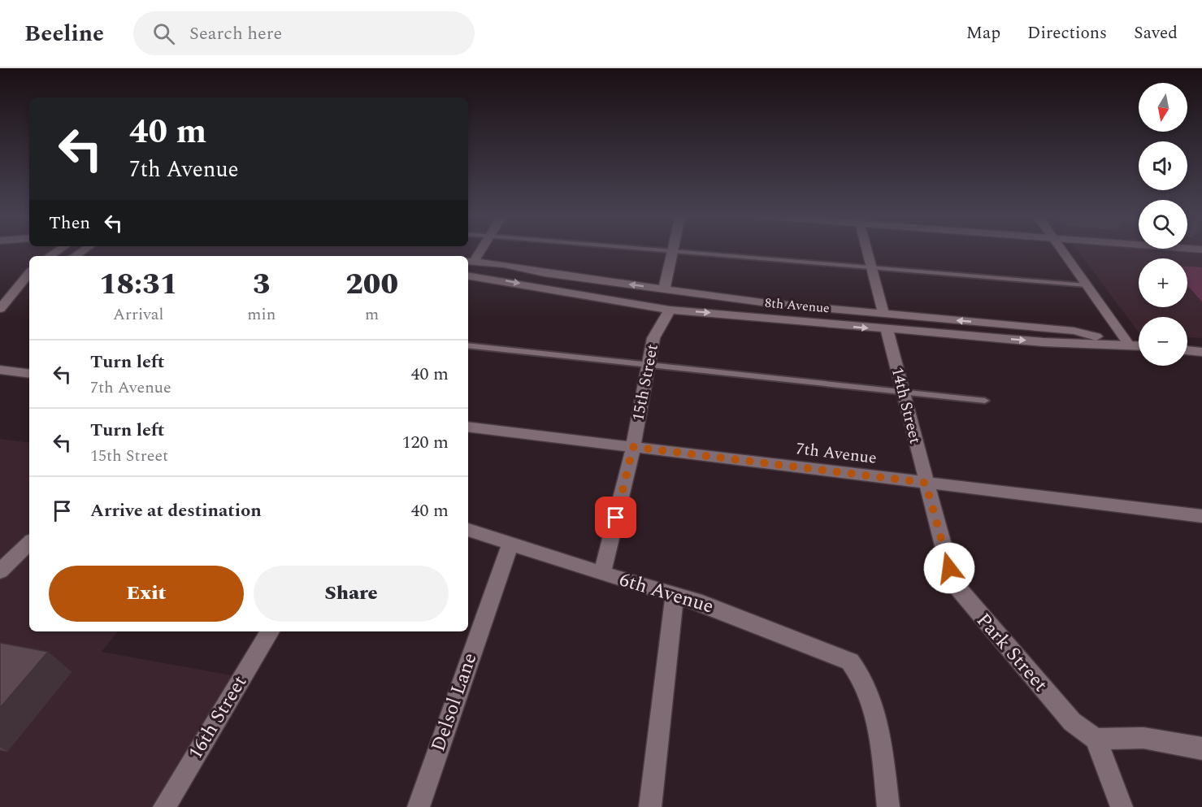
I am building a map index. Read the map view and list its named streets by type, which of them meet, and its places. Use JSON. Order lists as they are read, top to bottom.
{
  "streets": {
    "street": [
      "8th Avenue",
      "15th Street",
      "14th Street",
      "7th Avenue",
      "6th Avenue",
      "Park Street",
      "Delsol Lane",
      "16th Street"
    ]
  },
  "crossings": [
    ["8th Avenue", "15th Street"],
    ["8th Avenue", "14th Street"],
    ["15th Street", "7th Avenue"],
    ["15th Street", "6th Avenue"],
    ["14th Street", "7th Avenue"],
    ["14th Street", "Park Street"],
    ["7th Avenue", "Park Street"],
    ["6th Avenue", "Delsol Lane"]
  ],
  "north": "bottom",
  "page": {
    "header": "Beeline",
    "search": "Search here",
    "nav": ["Map", "Directions", "Saved"],
    "map_buttons": ["+", "−"],
    "turn": ["40 m", "7th Avenue"],
    "then": "Then",
    "eta": [
      "18:31",
      "Arrival",
      "3",
      "min",
      "200",
      "m"
    ],
    "list": [
      {
        "name": "Turn left",
        "note": "7th Avenue",
        "value": "40 m"
      },
      {
        "name": "Turn left",
        "note": "15th Street",
        "value": "120 m"
      },
      {
        "name": "Arrive at destination",
        "value": "40 m"
      }
    ],
    "buttons": ["Exit", "Share"]
  }
}
